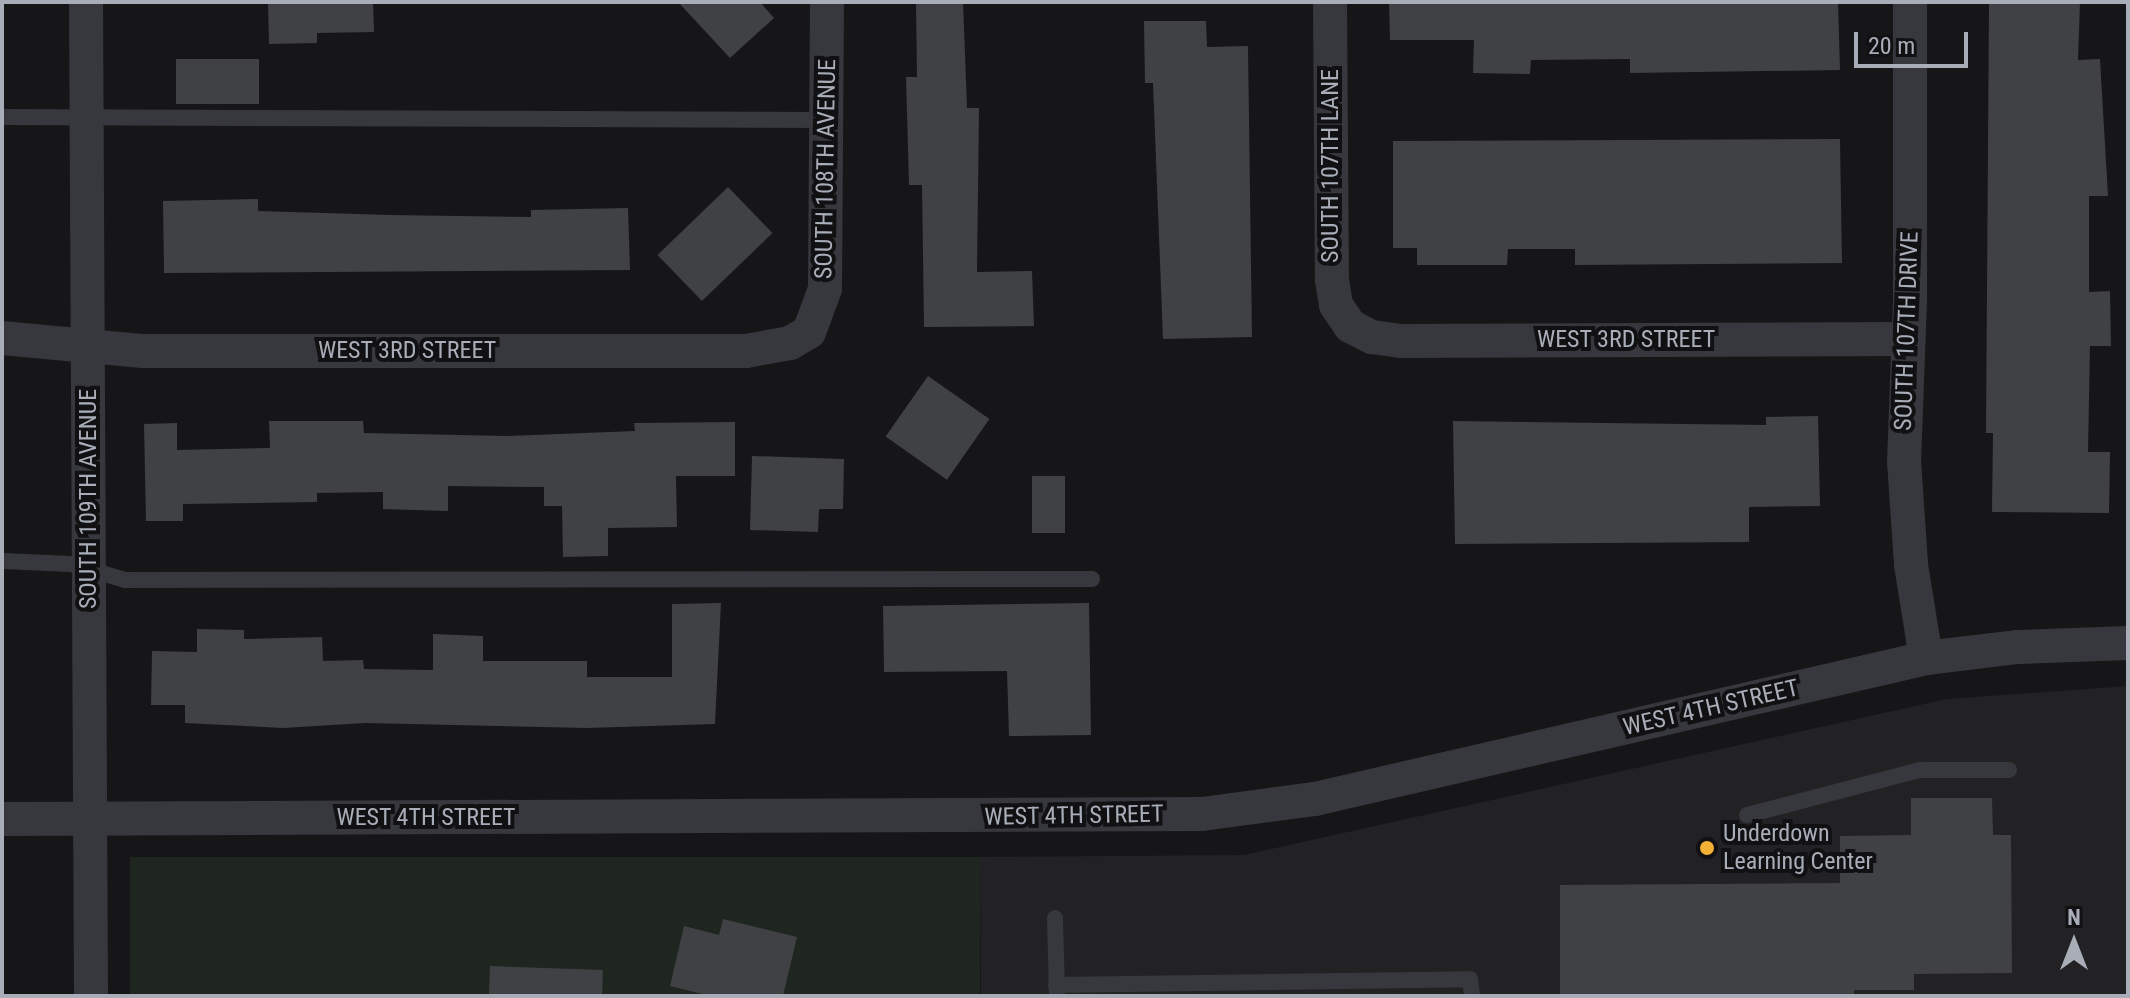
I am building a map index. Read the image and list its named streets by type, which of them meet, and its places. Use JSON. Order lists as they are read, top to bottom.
{
  "streets": {
    "street": [
      "SOUTH 107TH LANE",
      "SOUTH 108TH AVENUE",
      "SOUTH 107TH DRIVE",
      "WEST 3RD STREET",
      "SOUTH 109TH AVENUE",
      "WEST 4TH STREET"
    ]
  },
  "crossings": [
    ["SOUTH 107TH LANE", "WEST 3RD STREET"],
    ["SOUTH 108TH AVENUE", "WEST 3RD STREET"],
    ["SOUTH 107TH DRIVE", "WEST 3RD STREET"],
    ["SOUTH 107TH DRIVE", "WEST 4TH STREET"],
    ["WEST 3RD STREET", "SOUTH 109TH AVENUE"],
    ["SOUTH 109TH AVENUE", "WEST 4TH STREET"]
  ],
  "places": ["Underdown Learning Center"],
  "scale_bar": "20 m",
  "north": "top"
}
